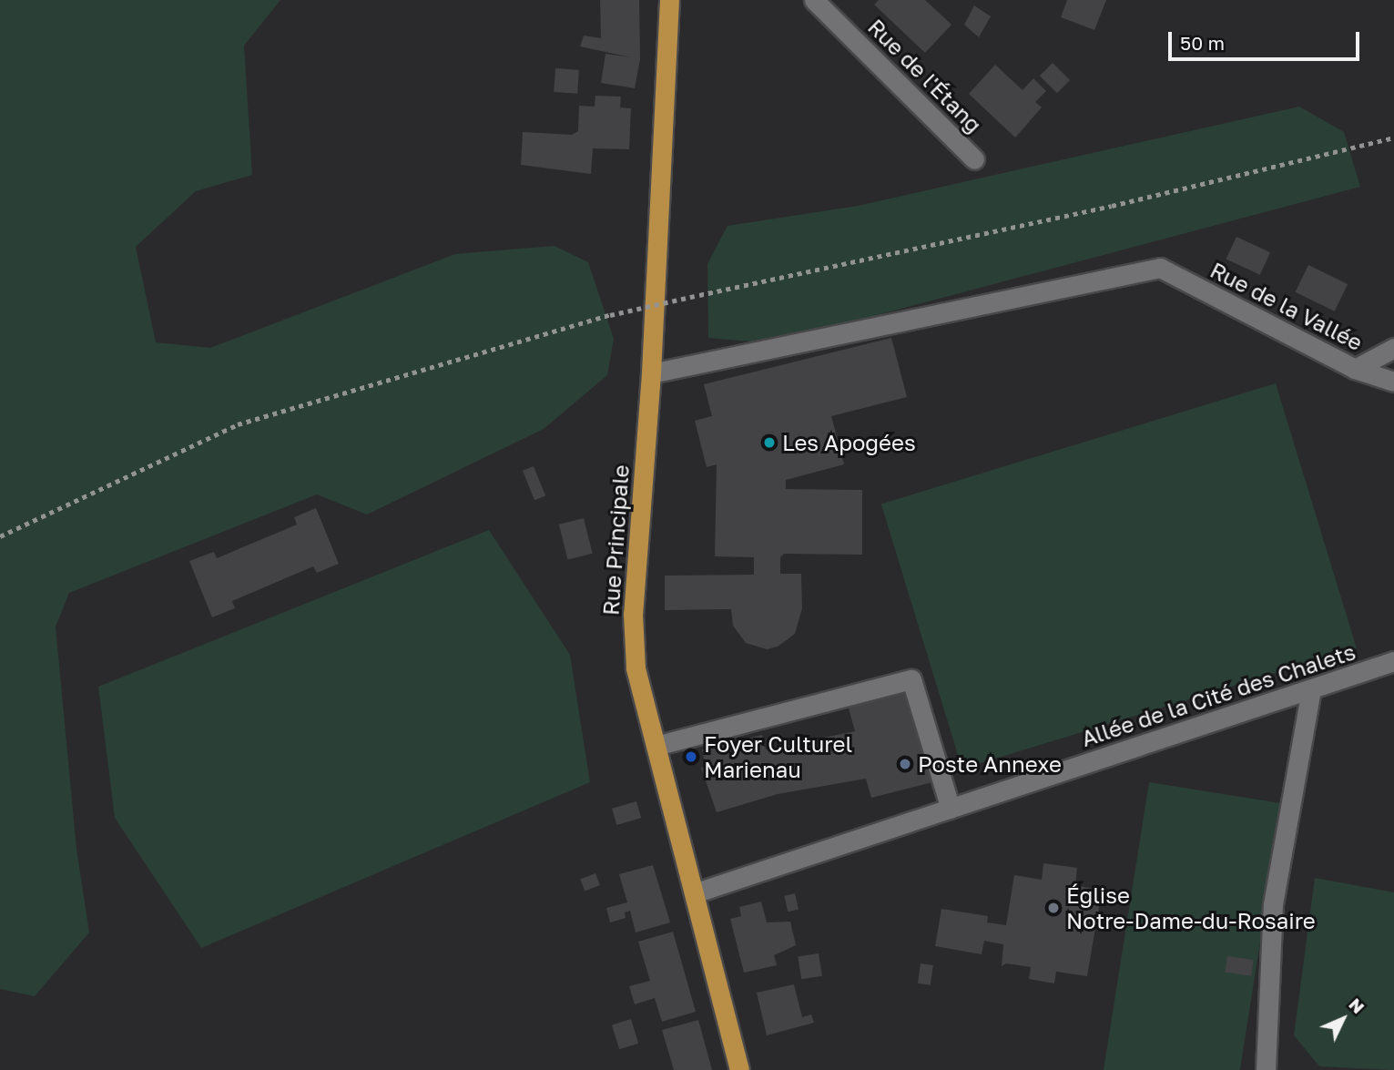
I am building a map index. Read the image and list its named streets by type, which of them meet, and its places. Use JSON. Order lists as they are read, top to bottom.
{
  "streets": {
    "main road": ["Rue Principale"],
    "street": ["Rue de l'Étang", "Rue de la Vallée", "Allée de la Cité des Chalets"]
  },
  "crossings": [
    ["Rue de la Vallée", "Rue Principale"],
    ["Rue Principale", "Allée de la Cité des Chalets"]
  ],
  "places": [
    "Les Apogées",
    "Foyer Culturel Marienau",
    "Poste Annexe",
    "Église Notre-Dame-du-Rosaire"
  ],
  "scale_bar": "50 m",
  "north": "top right"
}
